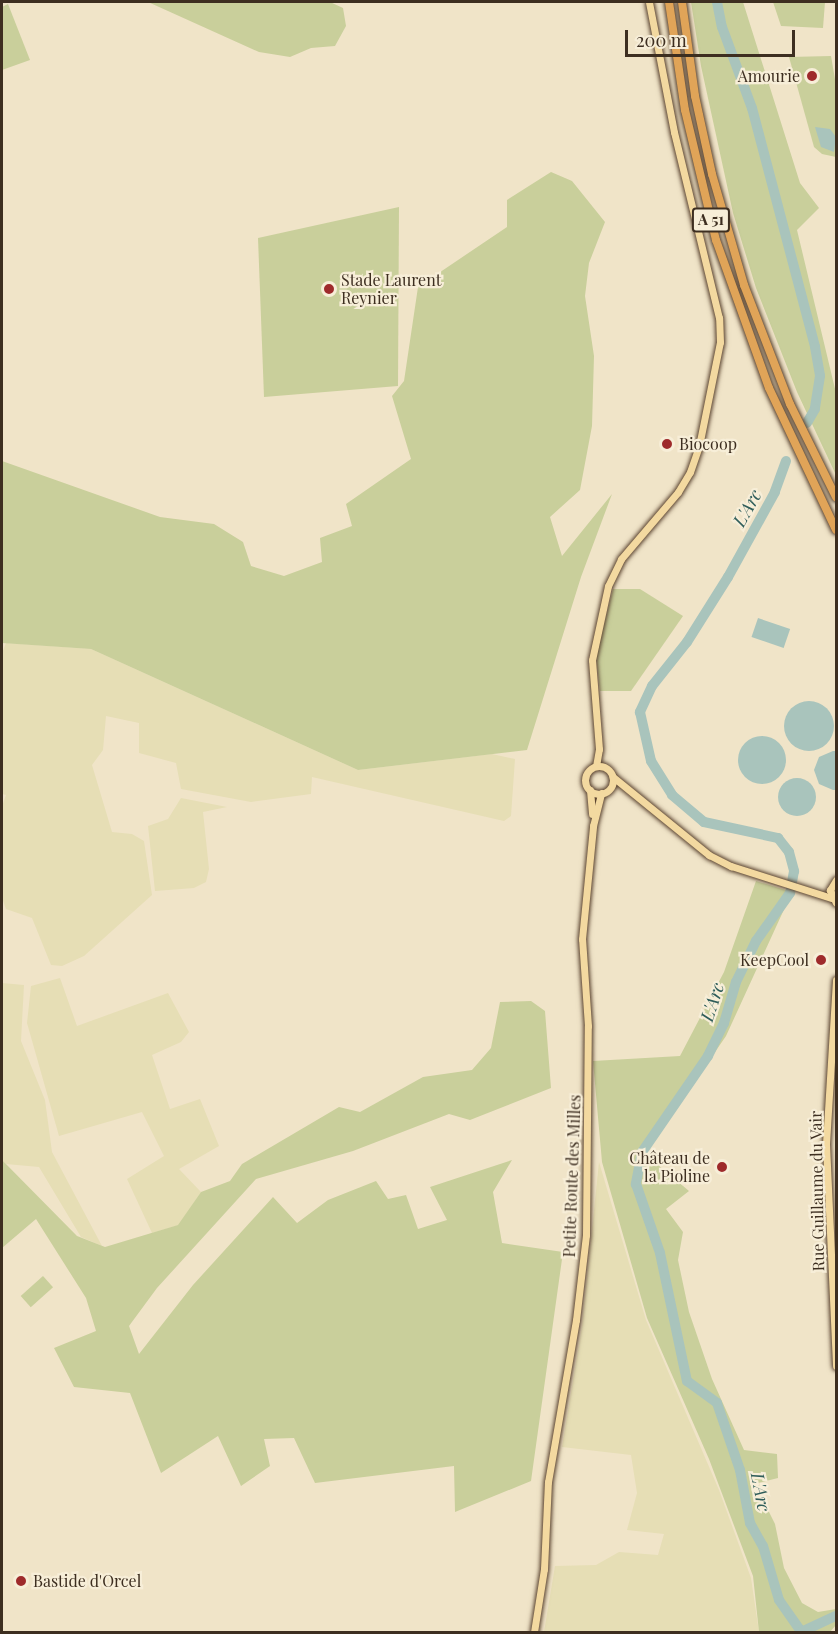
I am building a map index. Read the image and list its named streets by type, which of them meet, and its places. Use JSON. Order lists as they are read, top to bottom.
{
  "streets": {
    "highway": ["A 51"],
    "main road": ["Petite Route des Milles", "Rue Guillaume du Vair"]
  },
  "water": ["L'Arc"],
  "places": [
    "Amourie",
    "Stade Laurent Reynier",
    "Biocoop",
    "KeepCool",
    "Château de la Pioline",
    "Bastide d'Orcel"
  ],
  "scale_bar": "200 m"
}
